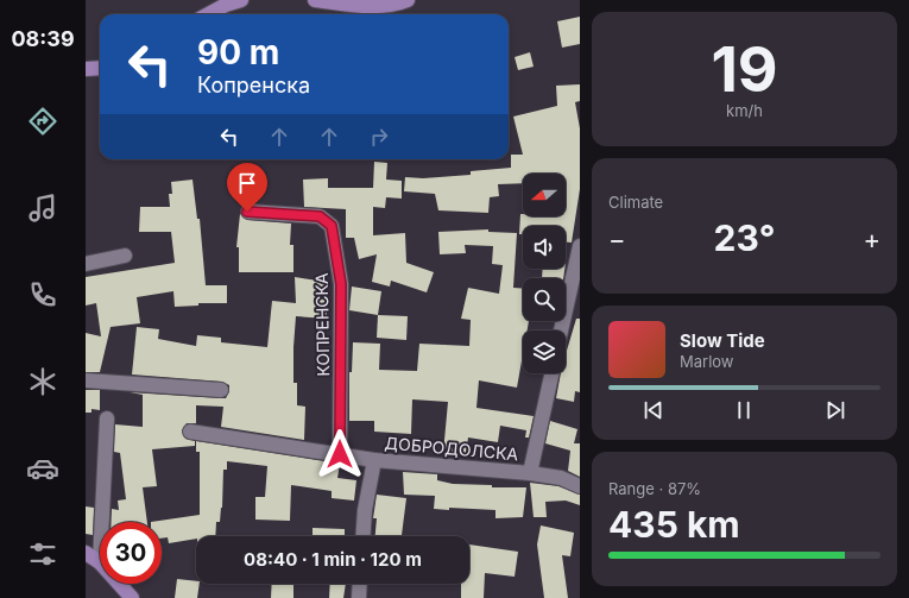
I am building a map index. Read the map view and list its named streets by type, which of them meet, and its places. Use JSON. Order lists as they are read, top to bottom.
{
  "streets": {
    "street": ["КОПРЕНСКА", "ДОБРОДОЛСКА"]
  },
  "north": "left",
  "page": {
    "tabs": "08:39",
    "tile": [
      ["19", "km/h"],
      "Climate",
      ["Range · 87%", "435 km"]
    ],
    "turn": ["90 m", "Копренска"],
    "heat": ["−", "23°", "+"],
    "song": ["Slow Tide", "Marlow"],
    "limit": "30",
    "trip": "08:40 · 1 min · 120 m"
  }
}
